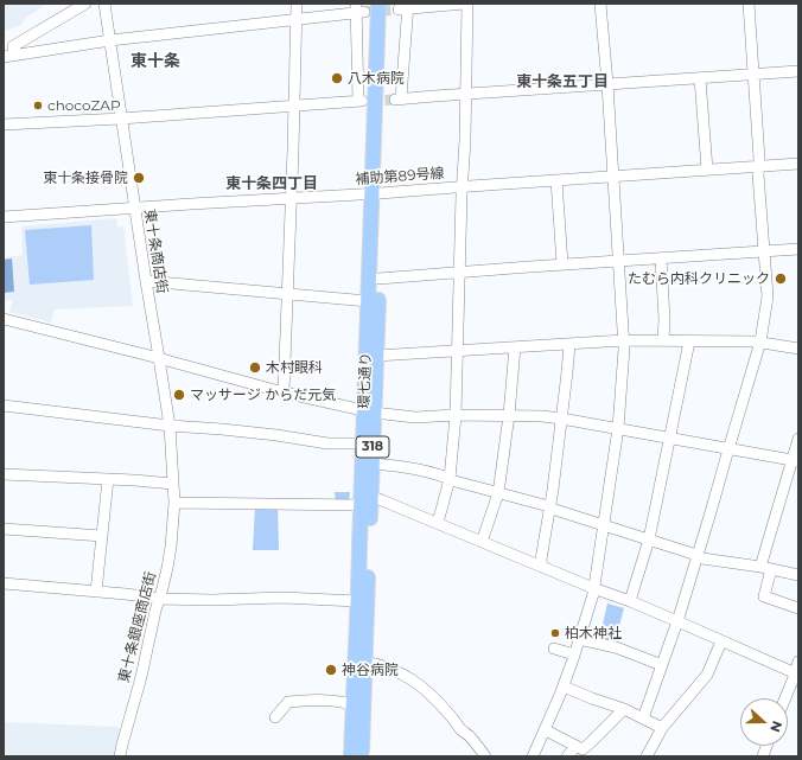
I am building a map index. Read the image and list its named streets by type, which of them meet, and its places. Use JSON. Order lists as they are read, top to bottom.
{
  "streets": {
    "main road": ["環七通り", "318"],
    "street": ["補助第89号線", "東十条商店街", "東十条銀座商店街"]
  },
  "crossings": [
    ["補助第89号線", "東十条商店街"],
    ["補助第89号線", "環七通り"],
    ["東十条商店街", "東十条銀座商店街"],
    ["環七通り", "318"]
  ],
  "districts": ["東十条", "東十条五丁目", "東十条四丁目"],
  "places": [
    "八木病院",
    "chocoZAP",
    "東十条接骨院",
    "たむら内科クリニック",
    "木村眼科",
    "マッサージ からだ元気",
    "柏木神社",
    "神谷病院"
  ],
  "north": "right"
}
